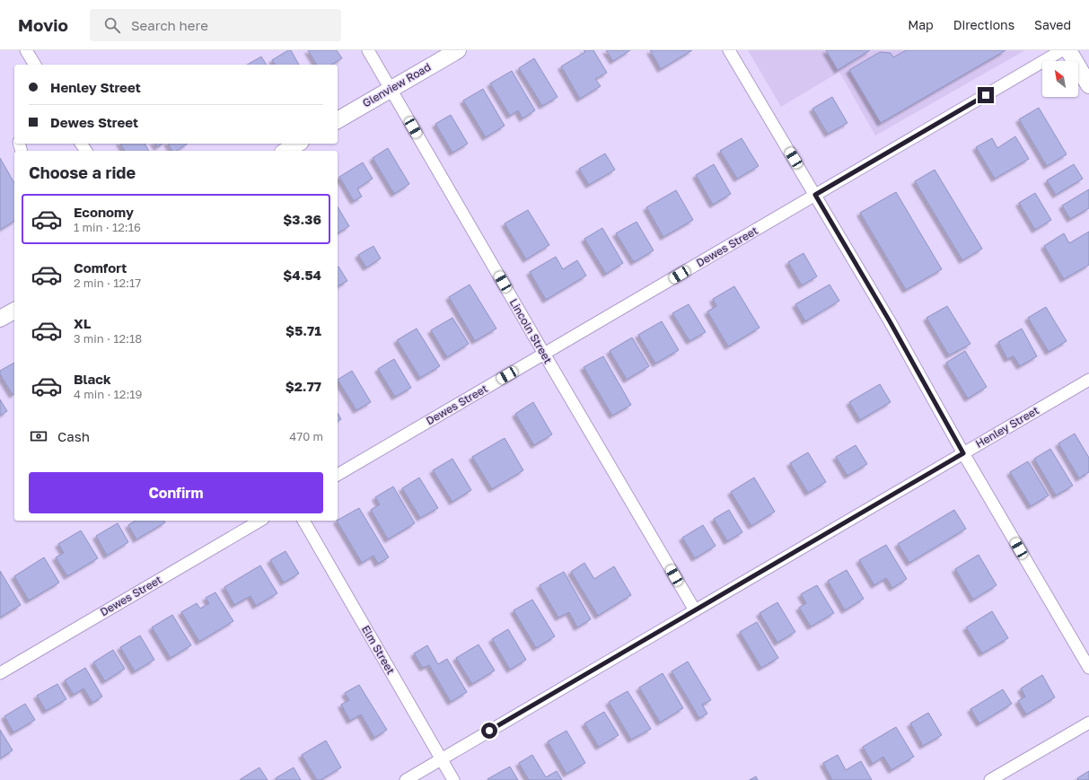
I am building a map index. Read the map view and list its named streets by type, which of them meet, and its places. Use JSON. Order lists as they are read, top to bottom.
{
  "streets": {
    "main road": ["Glenview Road"],
    "street": [
      "Dewes Street",
      "Lincoln Street",
      "Henley Street",
      "Elm Street"
    ]
  },
  "crossings": [
    ["Glenview Road", "Lincoln Street"],
    ["Dewes Street", "Lincoln Street"],
    ["Lincoln Street", "Henley Street"],
    ["Henley Street", "Elm Street"]
  ],
  "north": "top left",
  "page": {
    "header": "Movio",
    "search": "Search here",
    "nav": ["Map", "Directions", "Saved"],
    "banner": ["Henley Street", "Dewes Street"],
    "heading": "Choose a ride",
    "list": [
      {
        "name": "Economy",
        "note": "1 min · 12:16",
        "value": "$3.36"
      },
      {
        "name": "Comfort",
        "note": "2 min · 12:17",
        "value": "$4.54"
      },
      {
        "name": "XL",
        "note": "3 min · 12:18",
        "value": "$5.71"
      },
      {
        "name": "Black",
        "note": "4 min · 12:19",
        "value": "$2.77"
      }
    ],
    "pay": ["Cash", "470 m"],
    "buttons": "Confirm"
  }
}
